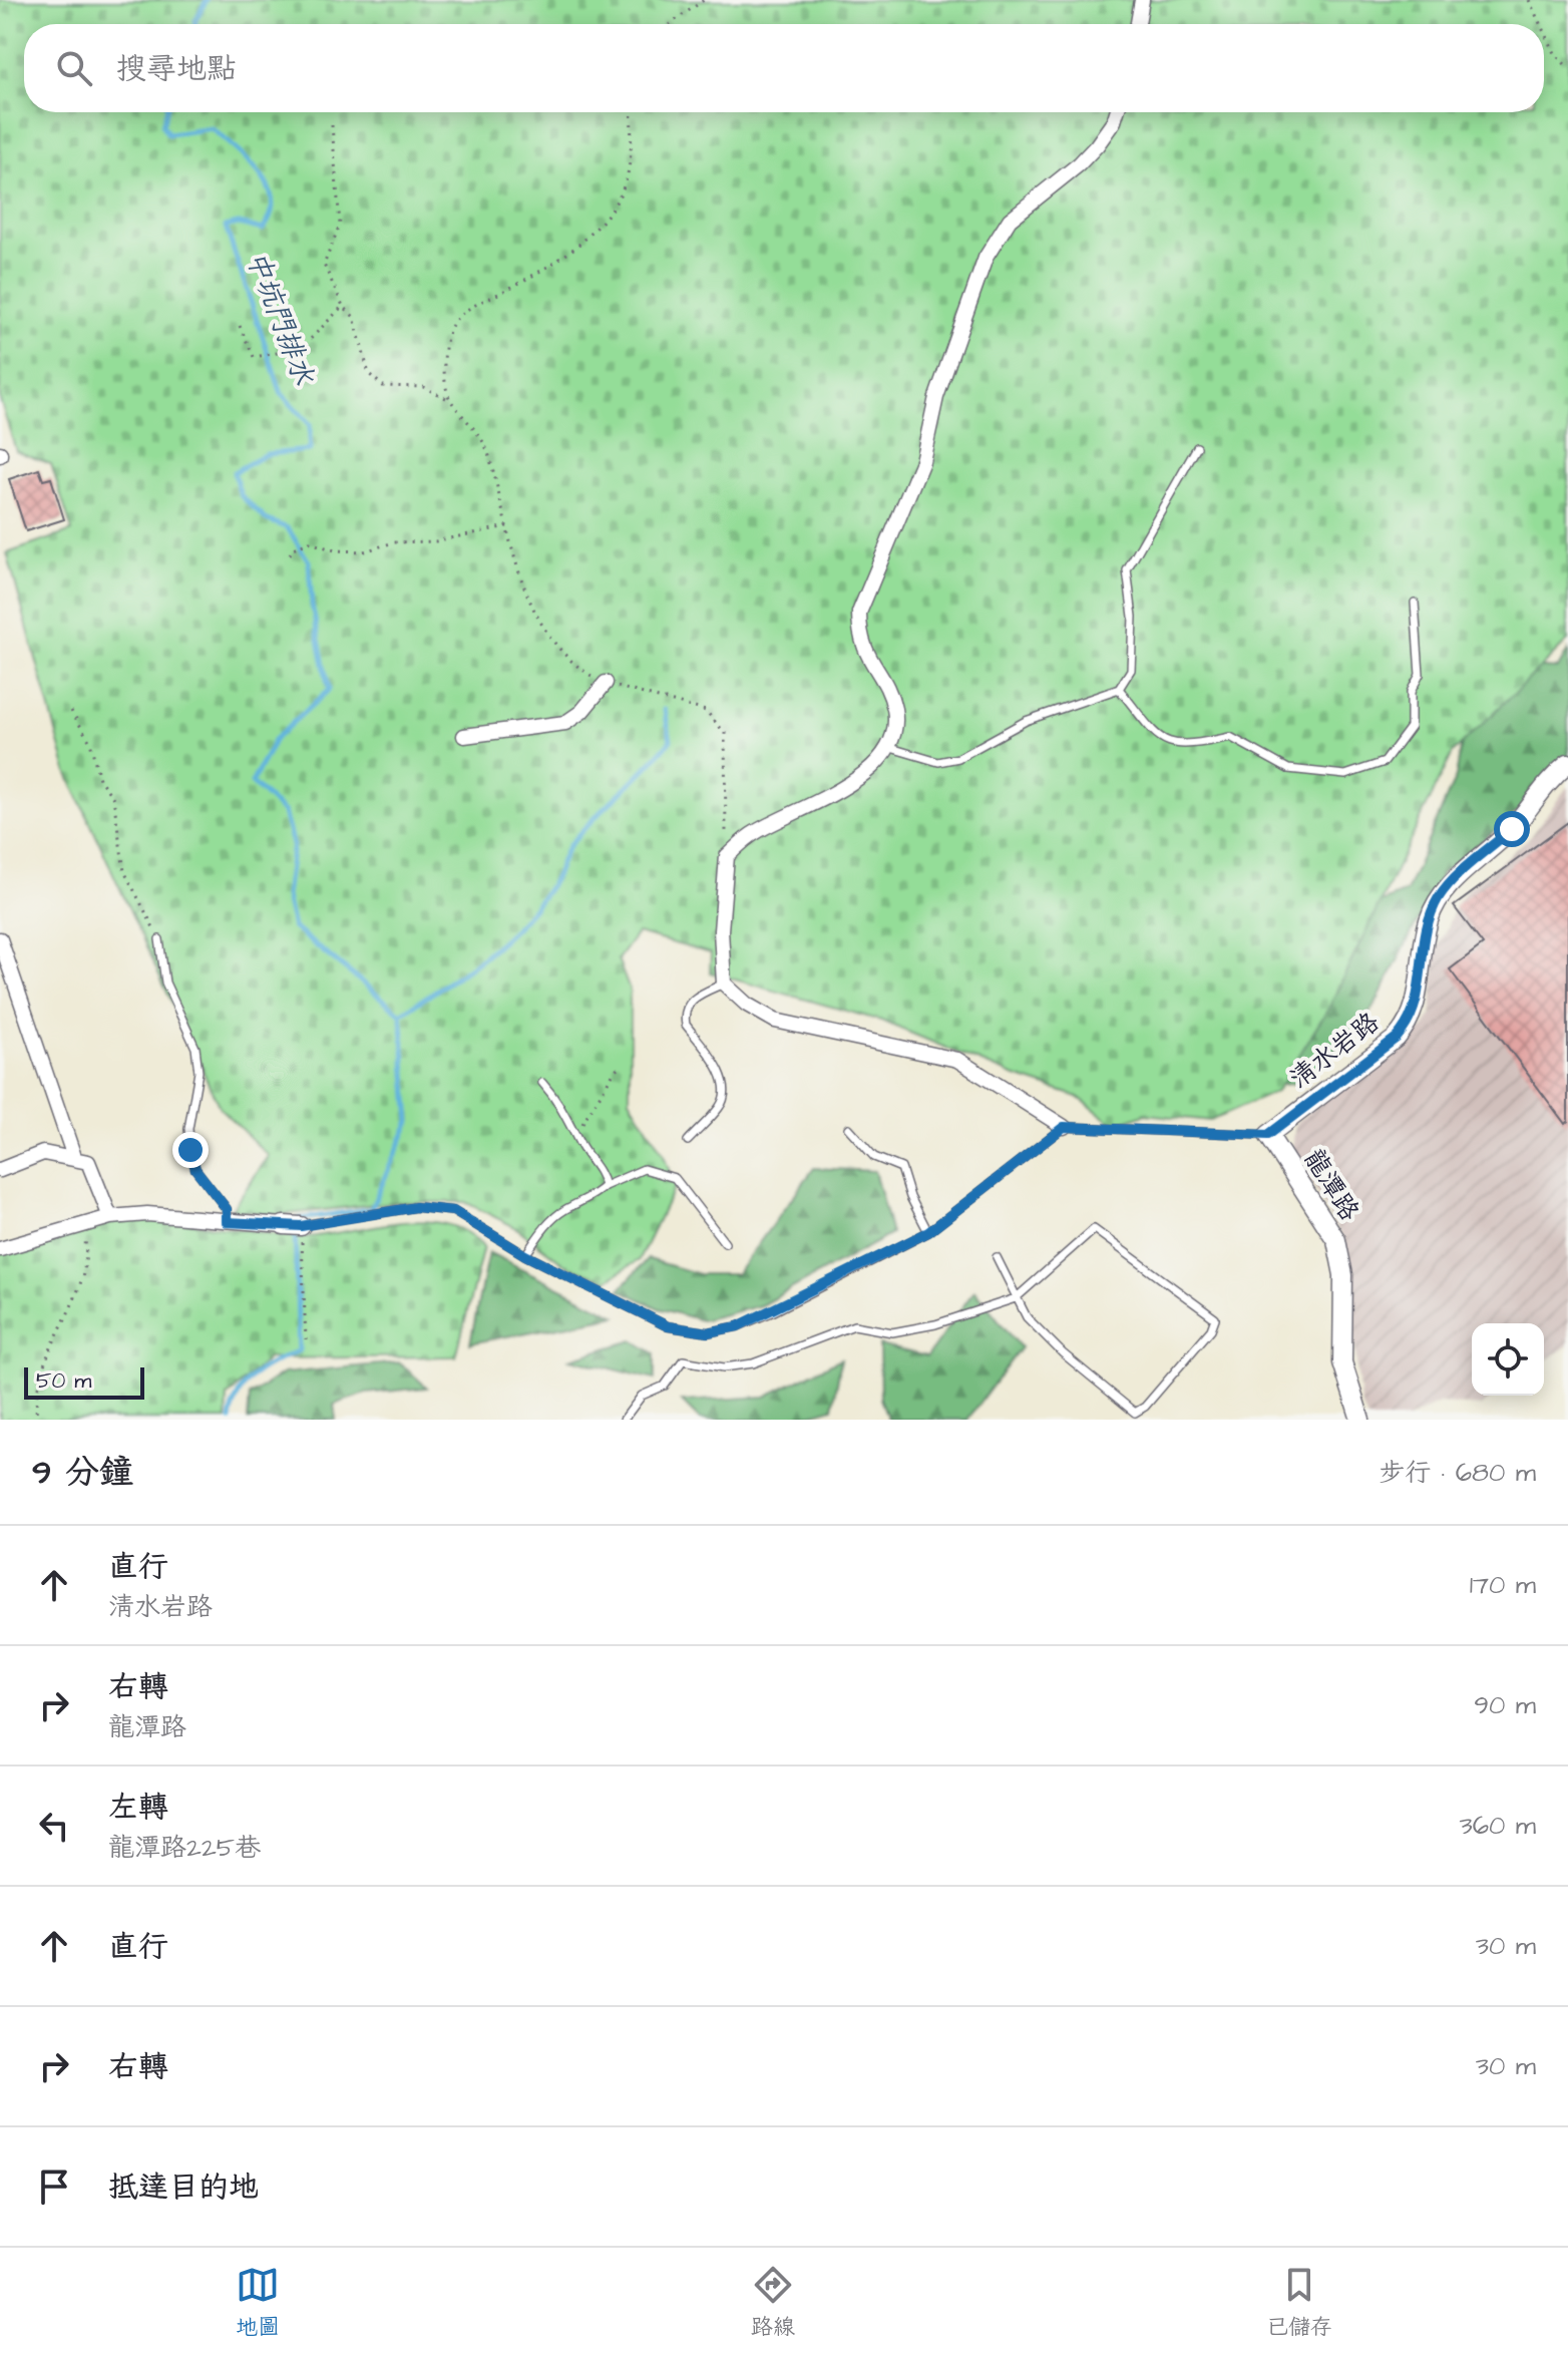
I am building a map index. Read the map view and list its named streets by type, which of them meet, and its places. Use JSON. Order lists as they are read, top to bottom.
{
  "streets": {
    "street": ["清水岩路", "龍潭路"]
  },
  "crossings": [
    ["清水岩路", "龍潭路"]
  ],
  "water": ["中坑門排水"],
  "scale_bar": "50 m",
  "page": {
    "search": "搜尋地點",
    "scale": "50 m",
    "heading": ["9 分鐘", "步行 · 680 m"],
    "list": [
      ["直行", "清水岩路", "170 m"],
      ["右轉", "龍潭路", "90 m"],
      ["左轉", "龍潭路225巷", "360 m"],
      ["直行", "30 m"],
      ["右轉", "30 m"],
      "抵達目的地"
    ],
    "nav": ["地圖", "路線", "已儲存"]
  }
}
